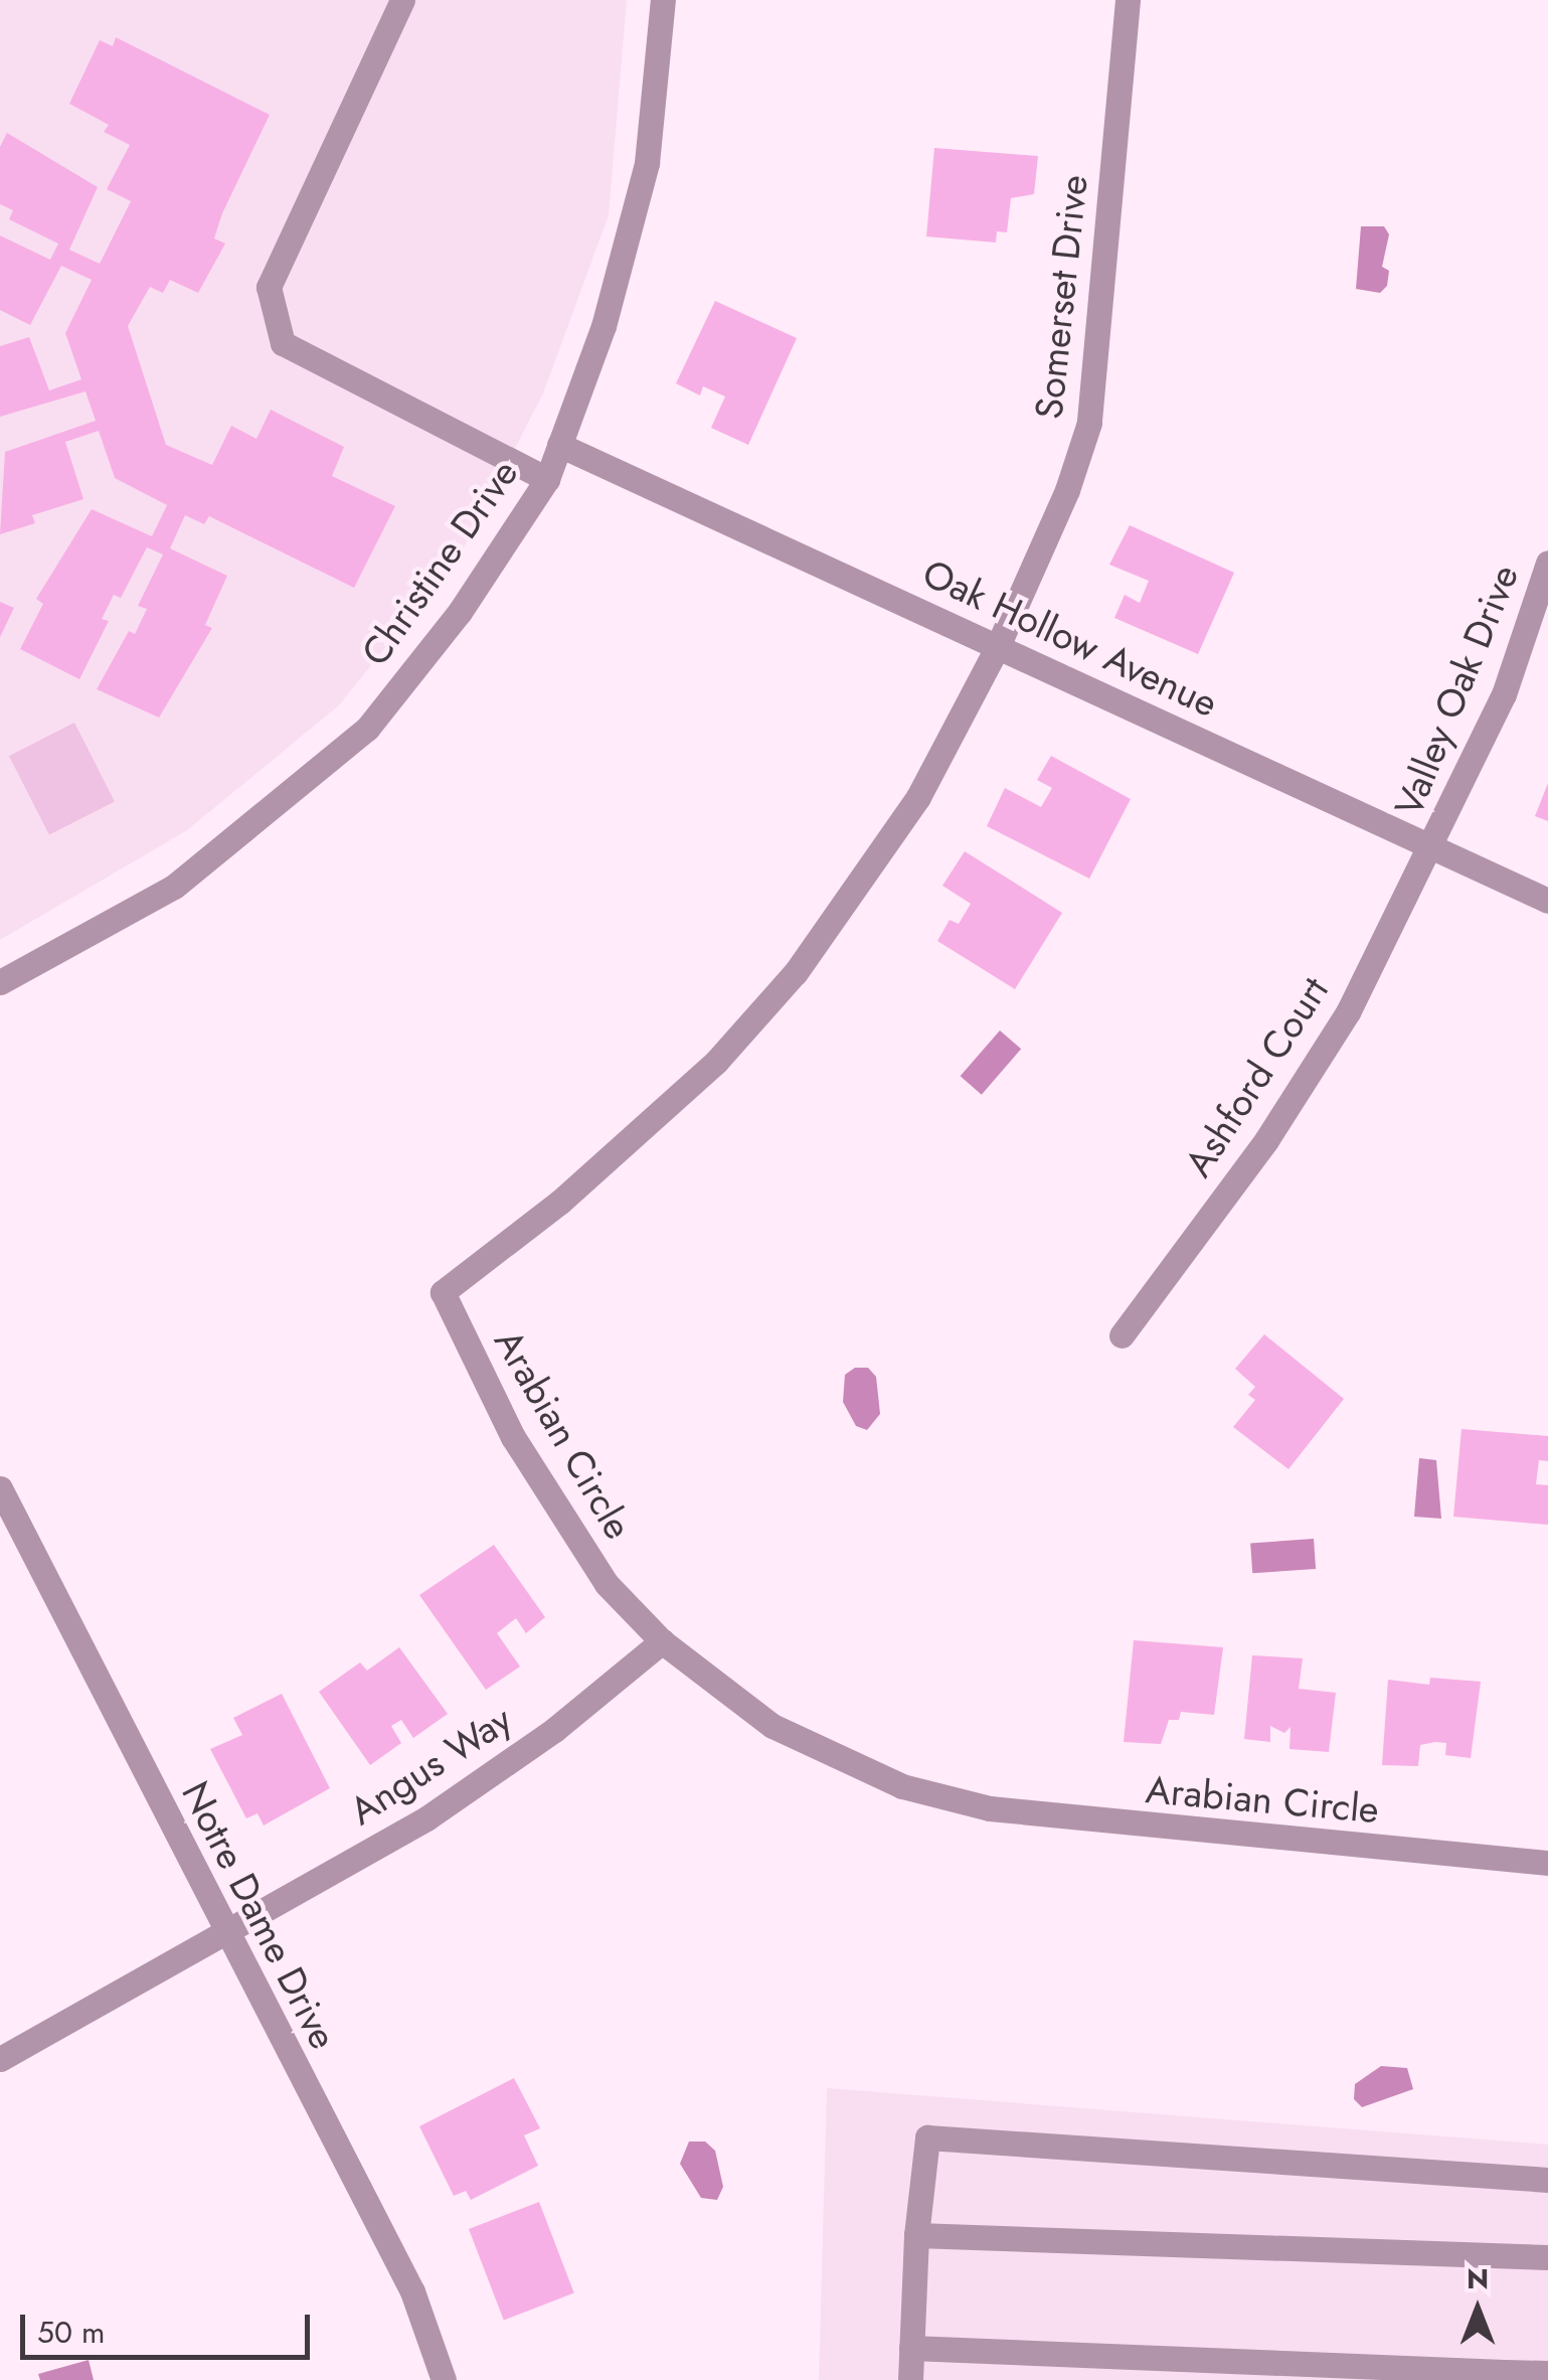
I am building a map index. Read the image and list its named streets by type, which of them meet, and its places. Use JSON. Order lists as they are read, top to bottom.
{
  "streets": {
    "street": [
      "Somerset Drive",
      "Christine Drive",
      "Oak Hollow Avenue",
      "Valley Oak Drive",
      "Ashford Court",
      "Arabian Circle",
      "Angus Way",
      "Notre Dame Drive"
    ]
  },
  "crossings": [
    ["Somerset Drive", "Oak Hollow Avenue"],
    ["Somerset Drive", "Arabian Circle"],
    ["Christine Drive", "Oak Hollow Avenue"],
    ["Oak Hollow Avenue", "Valley Oak Drive"],
    ["Oak Hollow Avenue", "Ashford Court"],
    ["Oak Hollow Avenue", "Arabian Circle"],
    ["Valley Oak Drive", "Ashford Court"],
    ["Arabian Circle", "Angus Way"],
    ["Angus Way", "Notre Dame Drive"]
  ],
  "scale_bar": "50 m",
  "north": "top"
}
